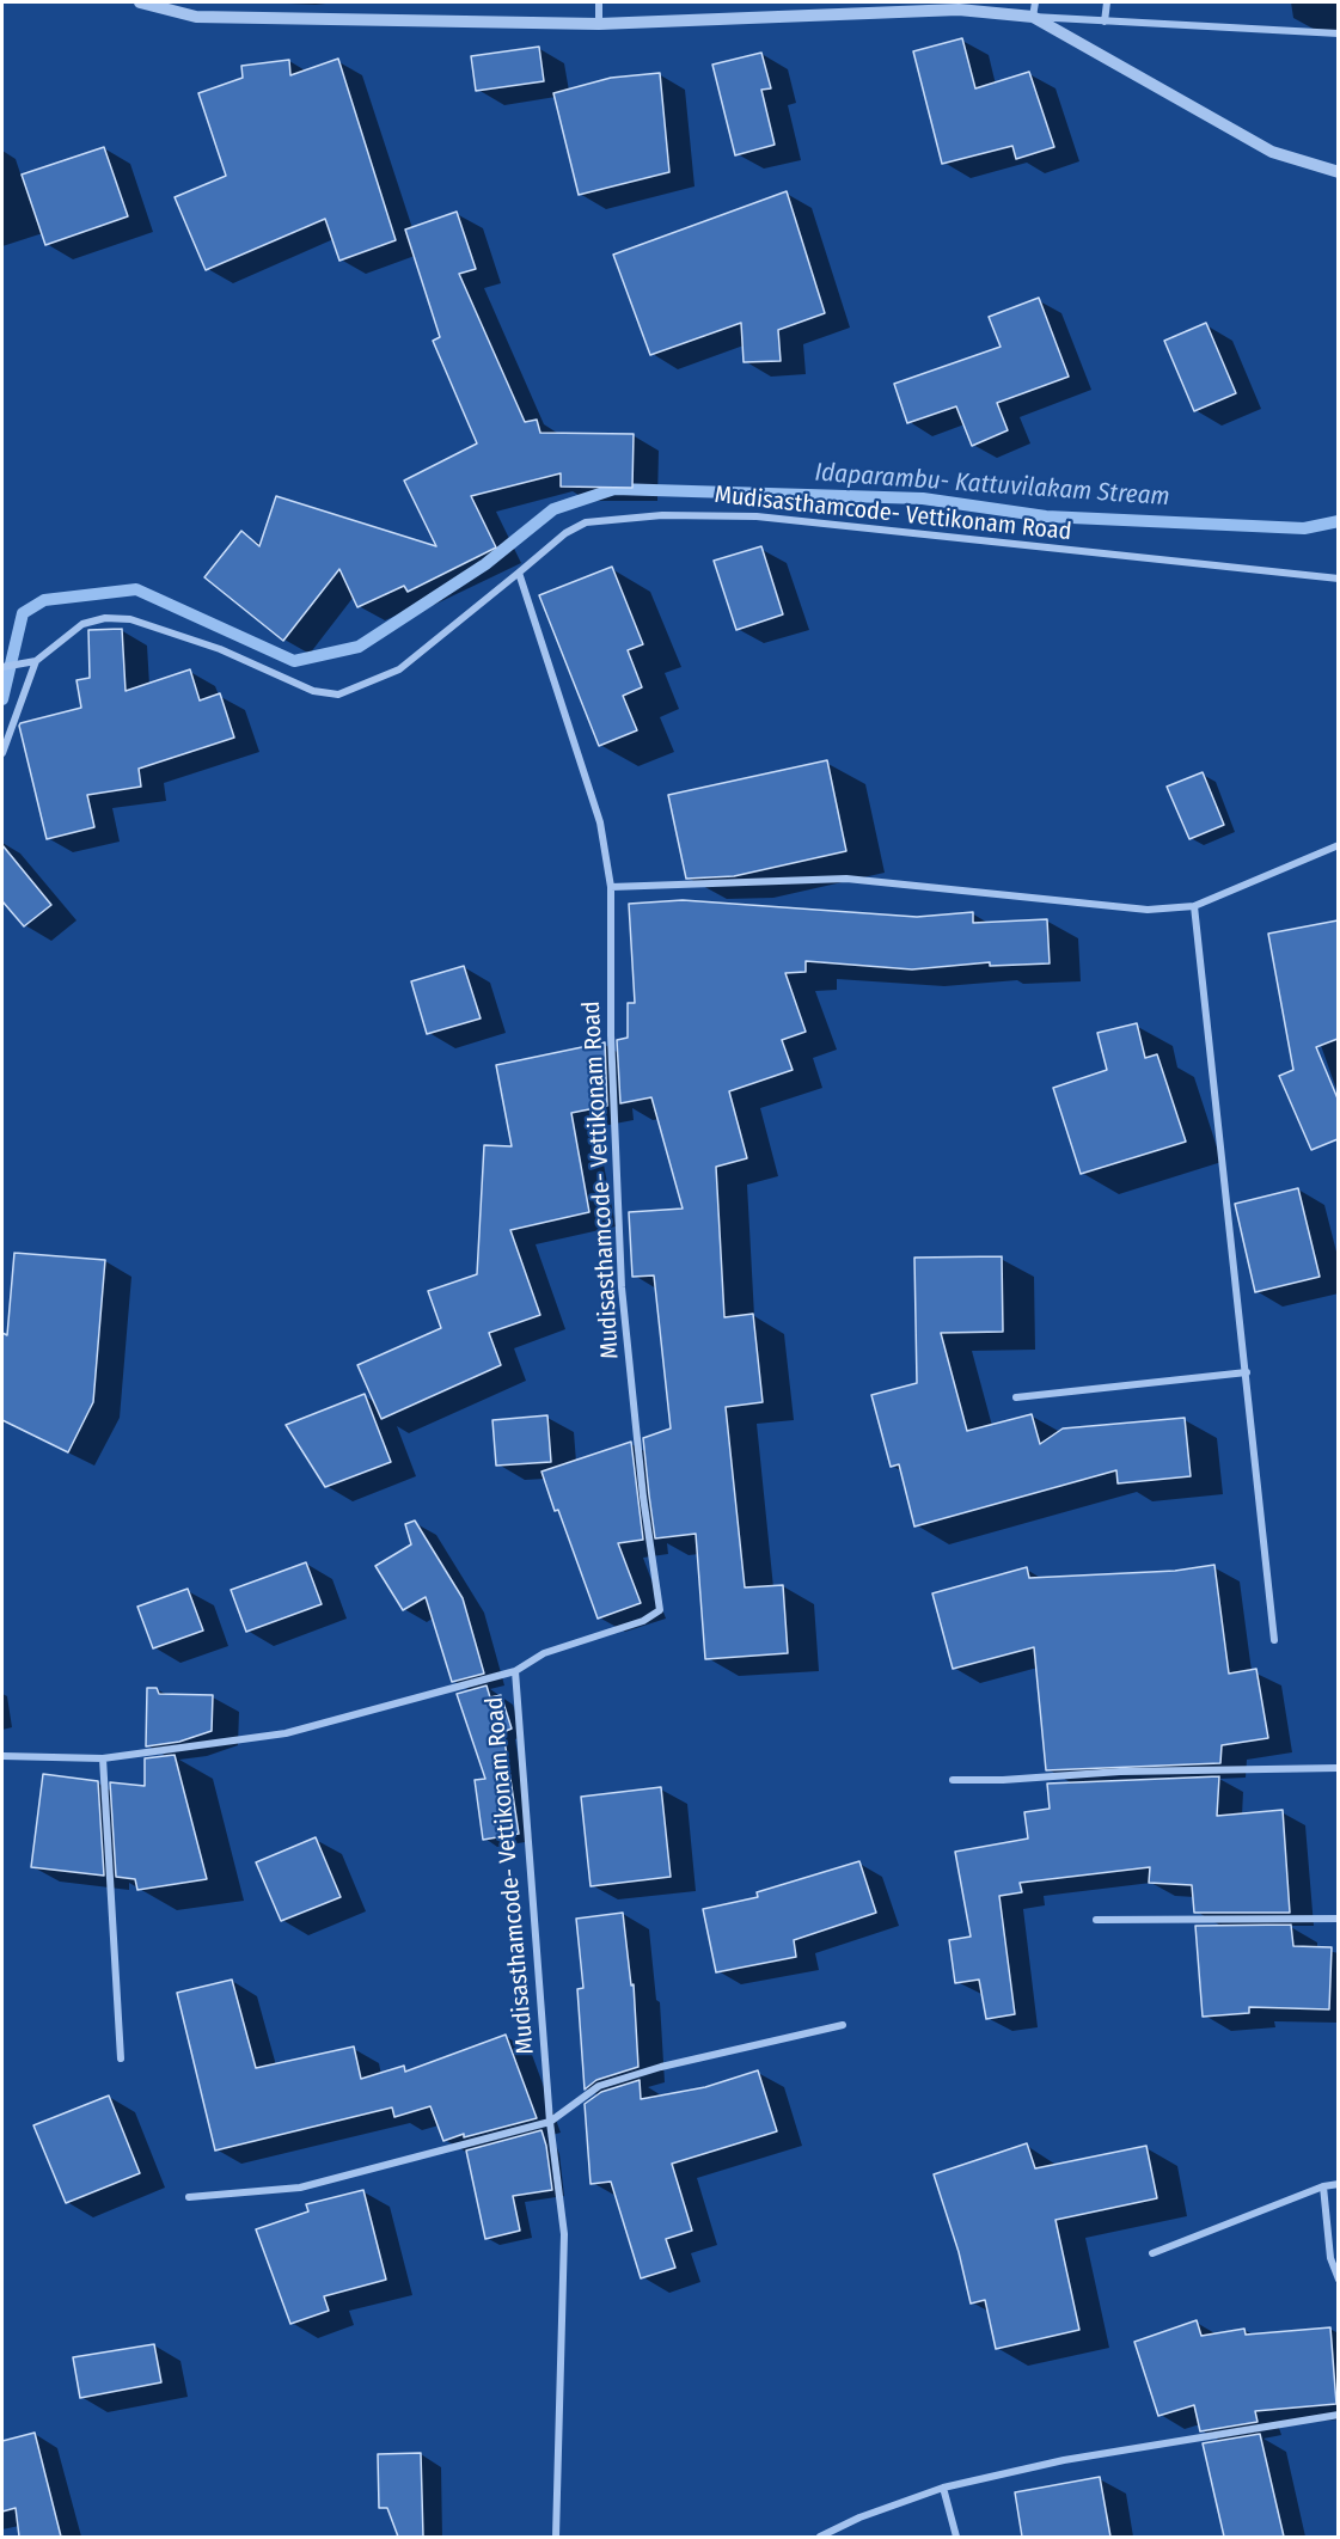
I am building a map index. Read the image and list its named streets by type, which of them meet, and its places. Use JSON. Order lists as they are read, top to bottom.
{
  "streets": {
    "street": ["Mudisasthamcode- Vettikonam Road"]
  },
  "water": ["Idaparambu- Kattuvilakam Stream"]
}
